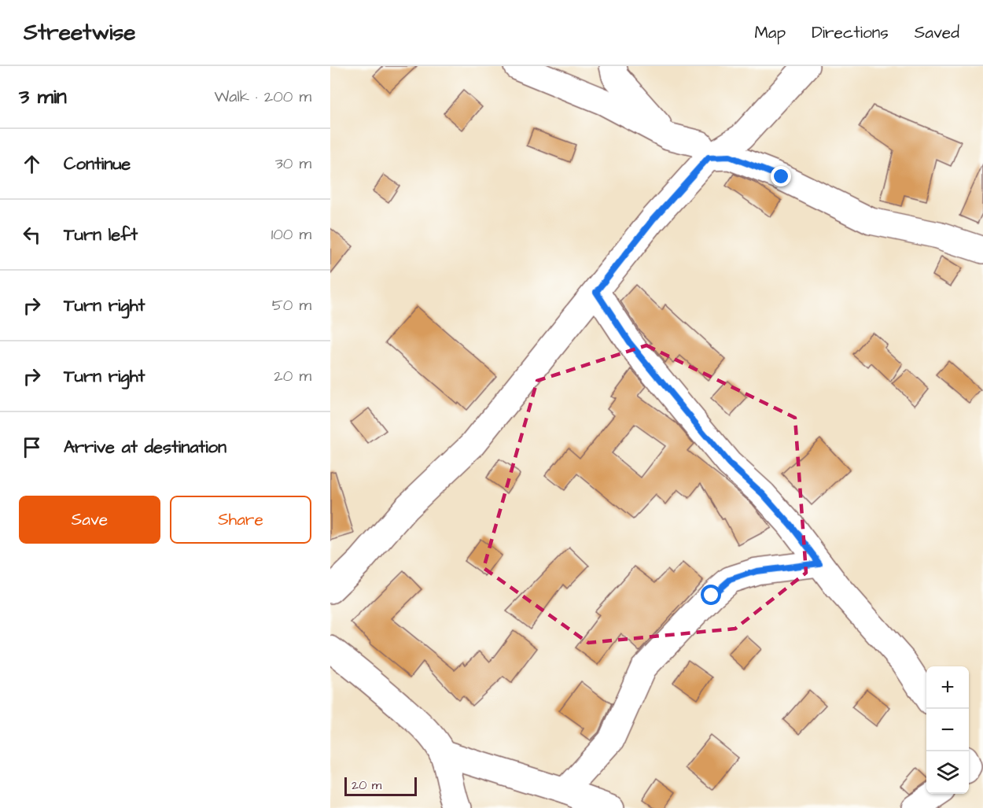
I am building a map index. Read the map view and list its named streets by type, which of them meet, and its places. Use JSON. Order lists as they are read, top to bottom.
{
  "scale_bar": "20 m",
  "page": {
    "header": "Streetwise",
    "nav": ["Map", "Directions", "Saved"],
    "heading": ["3 min", "Walk · 200 m"],
    "list": [
      ["Continue", "30 m"],
      ["Turn left", "100 m"],
      ["Turn right", "50 m"],
      ["Turn right", "20 m"],
      "Arrive at destination"
    ],
    "buttons": ["Save", "Share"],
    "map_buttons": ["+", "−"],
    "scale": "20 m"
  }
}
